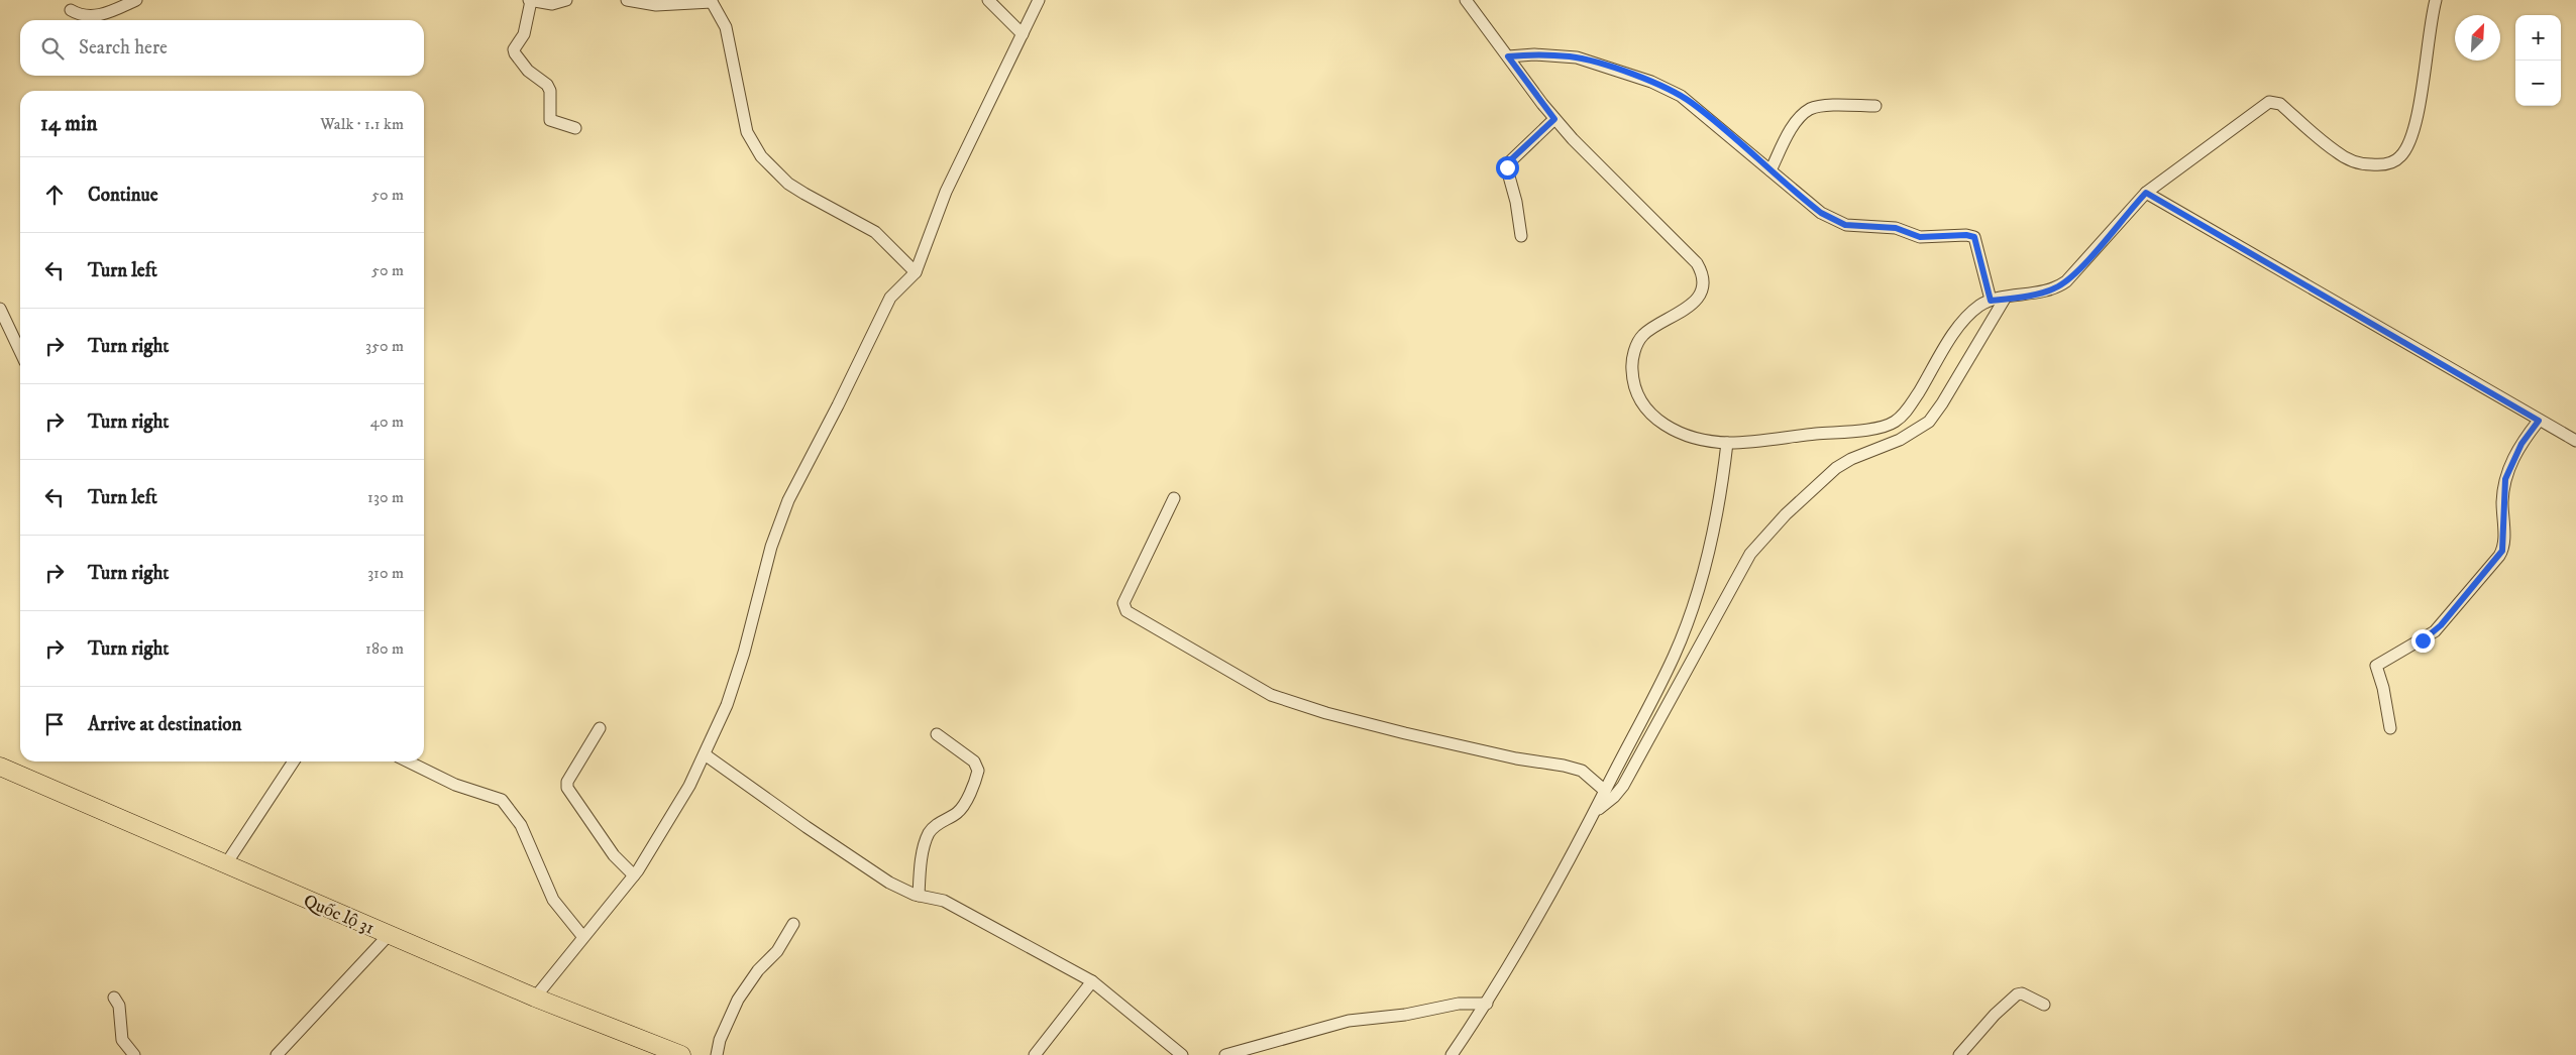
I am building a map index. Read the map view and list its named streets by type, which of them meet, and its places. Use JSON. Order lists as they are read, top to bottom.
{
  "streets": {
    "highway": ["Quốc lộ 31"]
  },
  "north": "top right",
  "page": {
    "map_buttons": ["+", "−"],
    "search": "Search here",
    "heading": ["14 min", "Walk · 1.1 km"],
    "list": [
      ["Continue", "50 m"],
      ["Turn left", "50 m"],
      ["Turn right", "350 m"],
      ["Turn right", "40 m"],
      ["Turn left", "130 m"],
      ["Turn right", "310 m"],
      ["Turn right", "180 m"],
      "Arrive at destination"
    ]
  }
}
